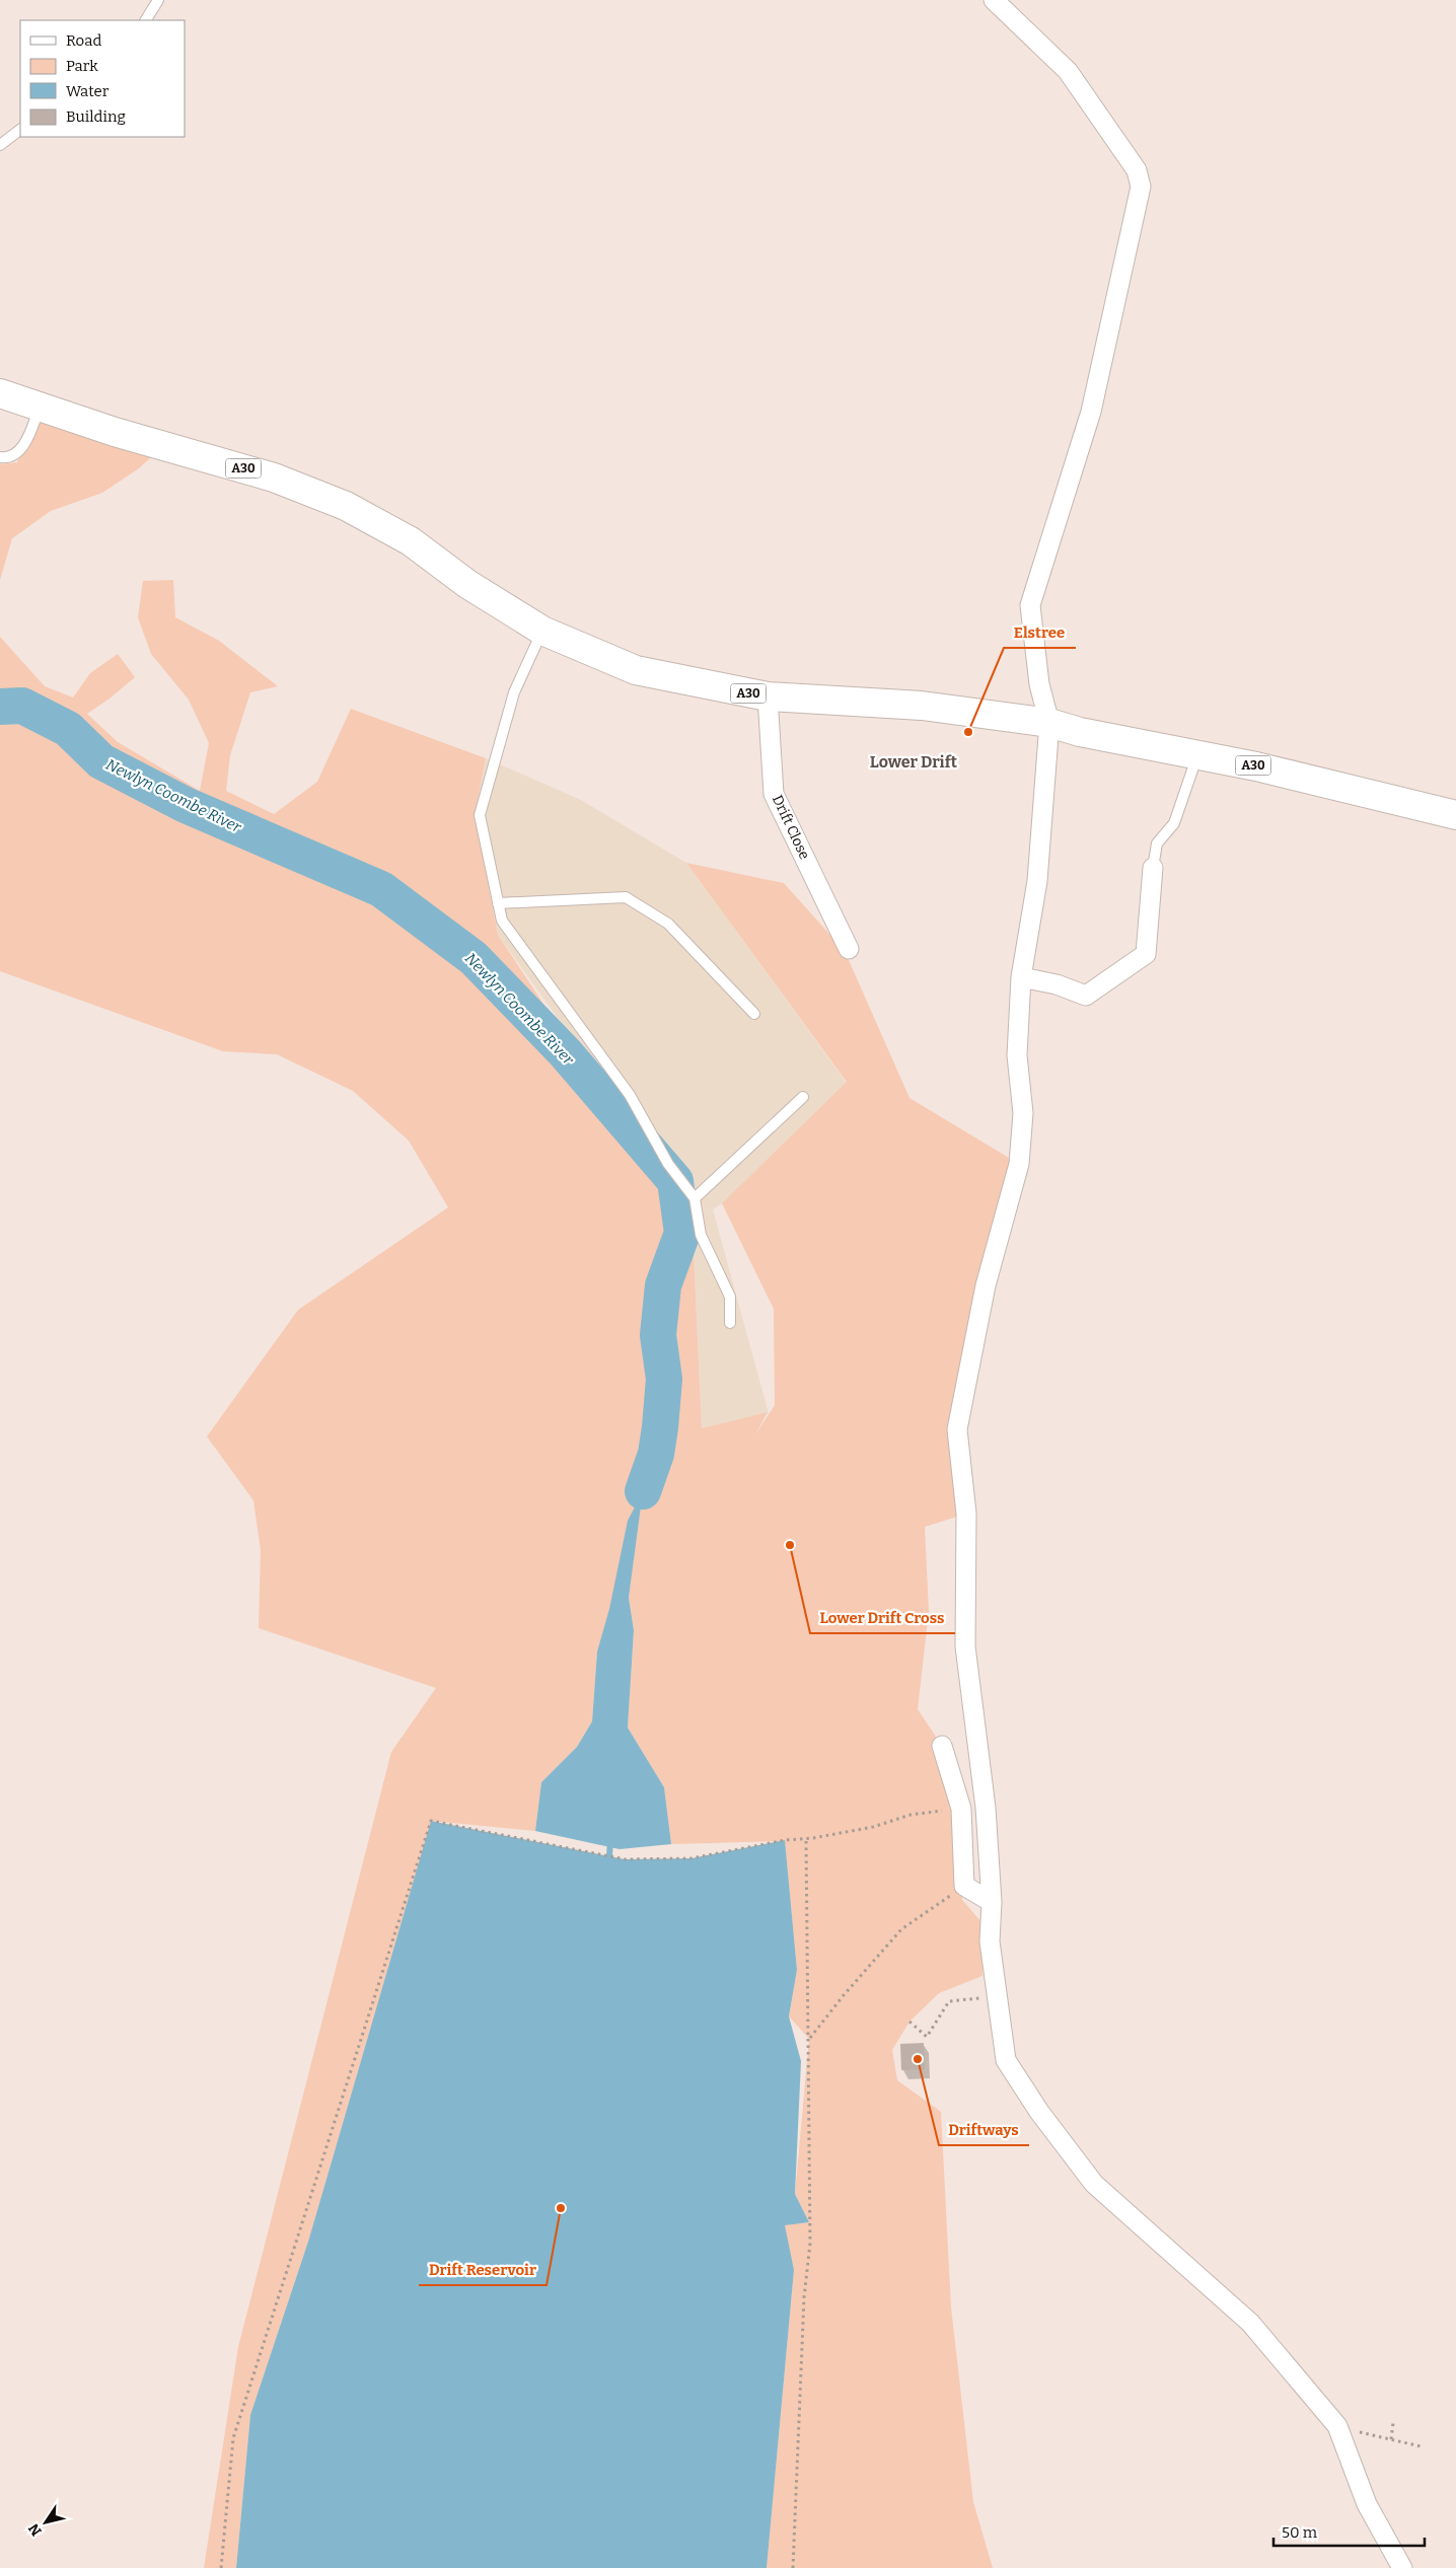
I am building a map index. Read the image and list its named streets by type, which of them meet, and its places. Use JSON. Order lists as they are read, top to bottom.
{
  "streets": {
    "main road": ["A30"],
    "street": ["Drift Close"]
  },
  "crossings": [
    ["A30", "Drift Close"]
  ],
  "districts": ["Lower Drift"],
  "water": ["Newlyn Coombe River"],
  "places": [
    "Elstree",
    "Lower Drift Cross",
    "Driftways",
    "Drift Reservoir"
  ],
  "legend": [
    "Road",
    "Park",
    "Water",
    "Building"
  ],
  "scale_bar": "50 m",
  "north": "bottom left"
}
